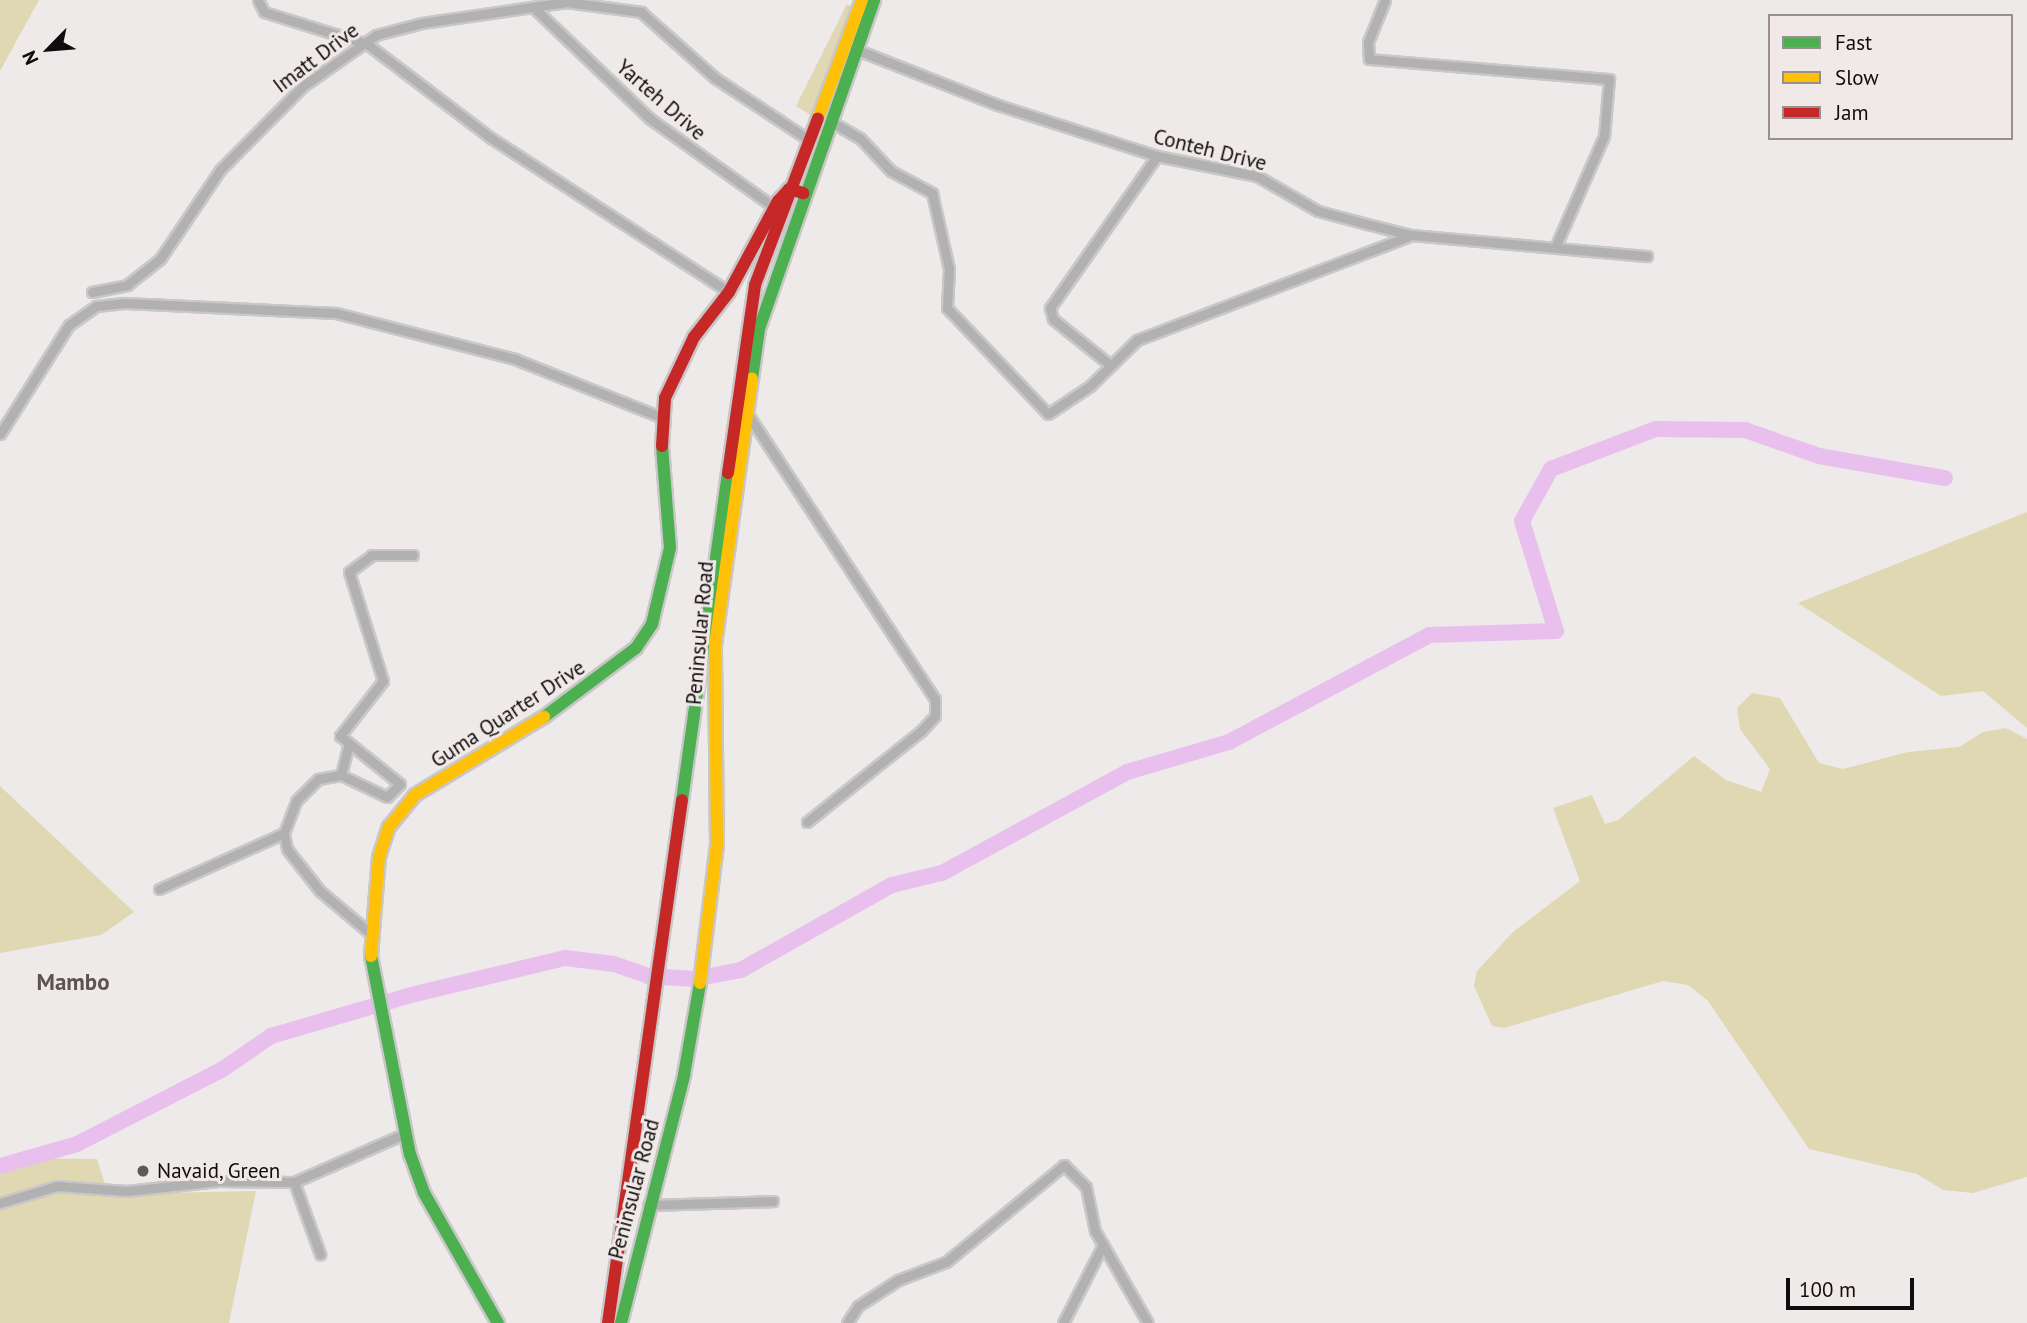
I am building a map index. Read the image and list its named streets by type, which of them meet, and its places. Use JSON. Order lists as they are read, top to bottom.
{
  "streets": {
    "main road": ["Peninsular Road", "Guma Quarter Drive"],
    "street": ["Imatt Drive", "Yarteh Drive", "Conteh Drive"]
  },
  "crossings": [
    ["Imatt Drive", "Yarteh Drive"],
    ["Imatt Drive", "Peninsular Road"],
    ["Yarteh Drive", "Guma Quarter Drive"],
    ["Conteh Drive", "Peninsular Road"],
    ["Peninsular Road", "Guma Quarter Drive"]
  ],
  "districts": ["Mambo"],
  "places": ["Navaid, Green"],
  "legend": ["Fast", "Slow", "Jam"],
  "scale_bar": "100 m",
  "north": "bottom left"
}
